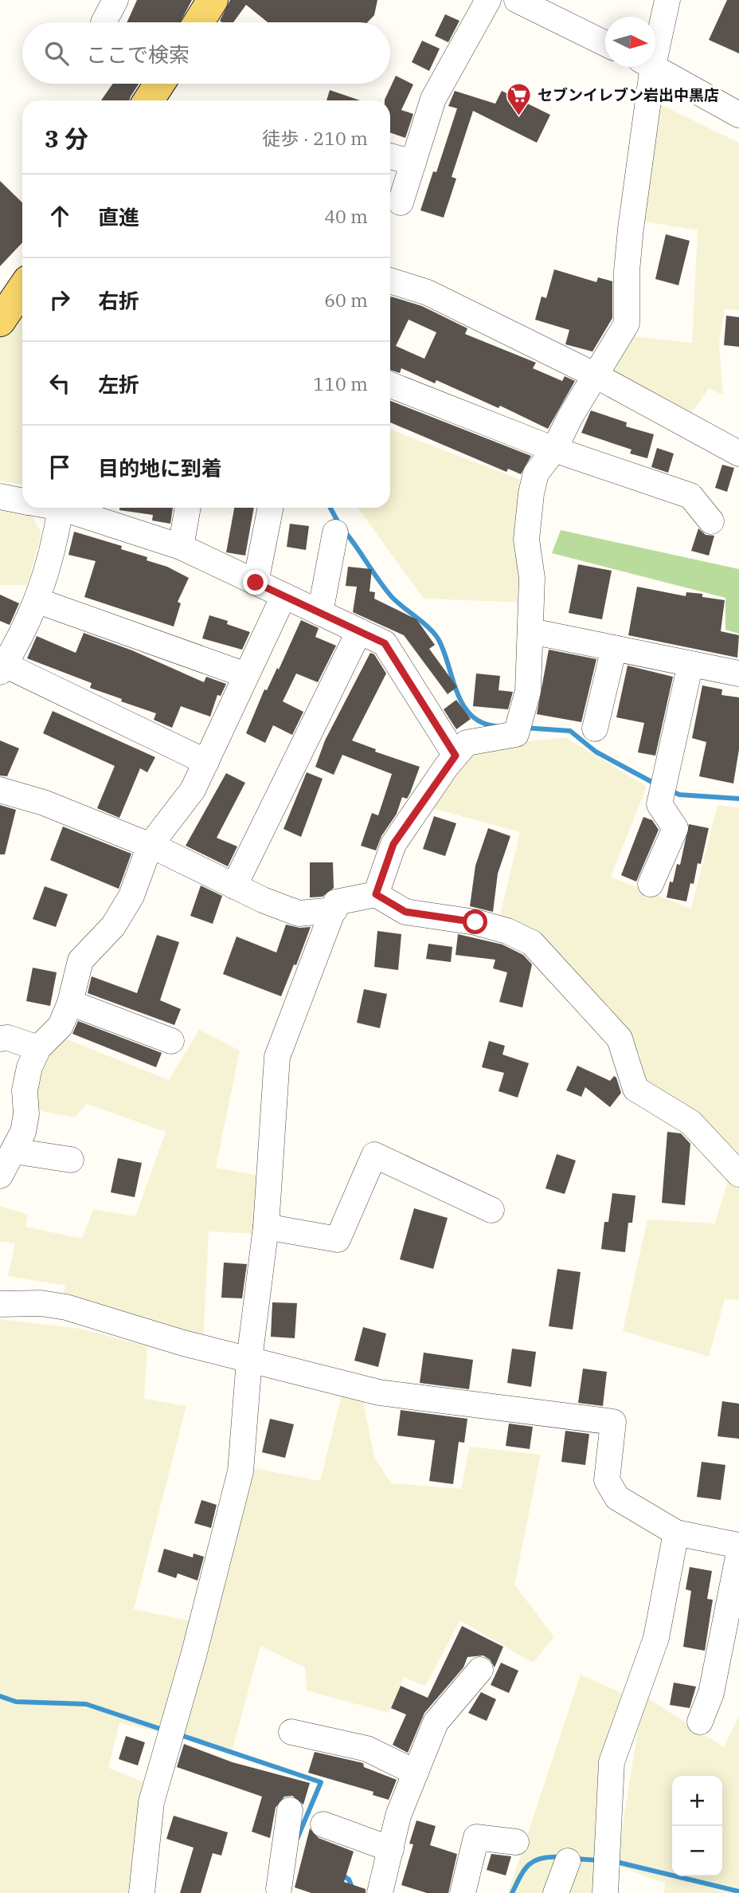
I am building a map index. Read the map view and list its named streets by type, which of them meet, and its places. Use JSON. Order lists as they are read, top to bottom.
{
  "places": {
    "supermarket": ["セブンイレブン岩出中黒店"]
  },
  "north": "right",
  "page": {
    "search": "ここで検索",
    "heading": ["3 分", "徒歩 · 210 m"],
    "list": [
      ["直進", "40 m"],
      ["右折", "60 m"],
      ["左折", "110 m"],
      "目的地に到着"
    ],
    "map_buttons": ["+", "−"]
  }
}
